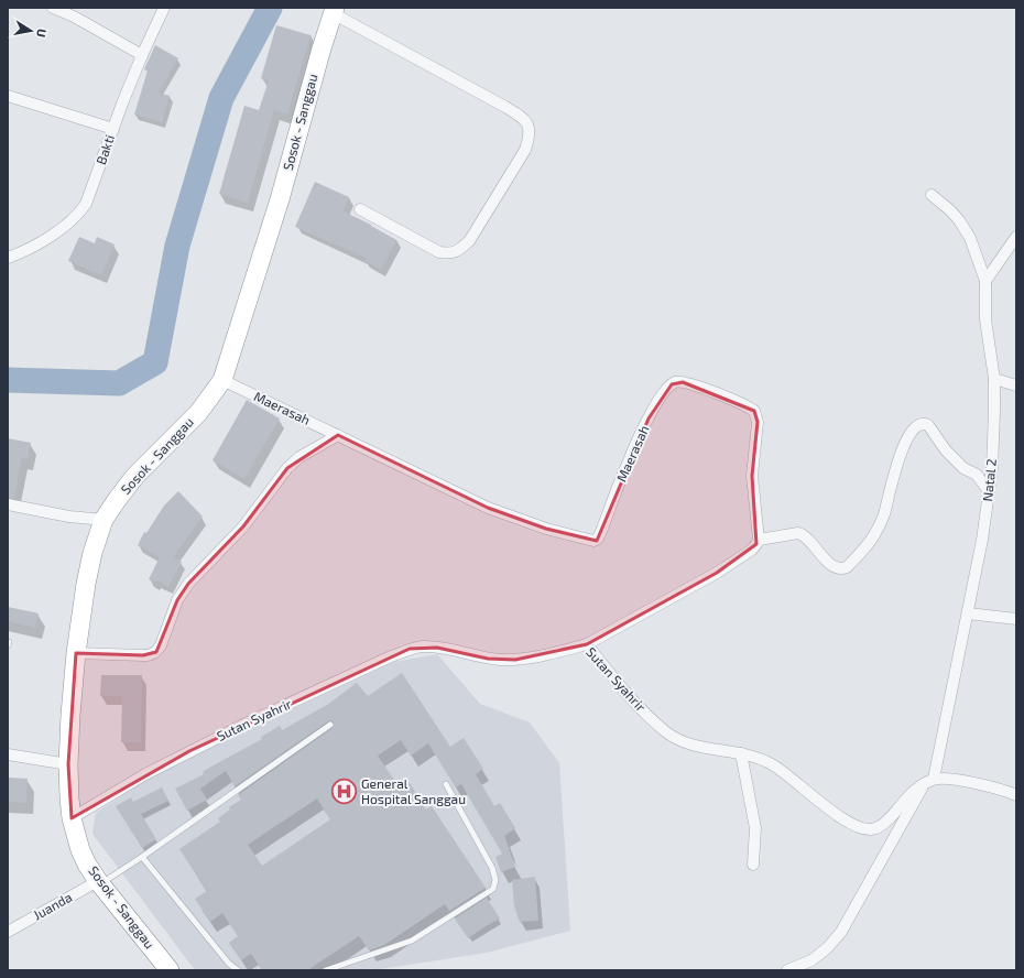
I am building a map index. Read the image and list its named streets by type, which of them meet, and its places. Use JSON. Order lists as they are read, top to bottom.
{
  "streets": {
    "highway": ["Sosok - Sanggau"],
    "street": [
      "Bakti",
      "Maerasah",
      "Natal 2",
      "Sutan Syahrir",
      "Juanda"
    ]
  },
  "crossings": [
    ["Sosok - Sanggau", "Maerasah"],
    ["Sosok - Sanggau", "Sutan Syahrir"],
    ["Sosok - Sanggau", "Juanda"],
    ["Natal 2", "Sutan Syahrir"]
  ],
  "places": {
    "hospital": ["General Hospital Sanggau"]
  },
  "north": "right"
}
